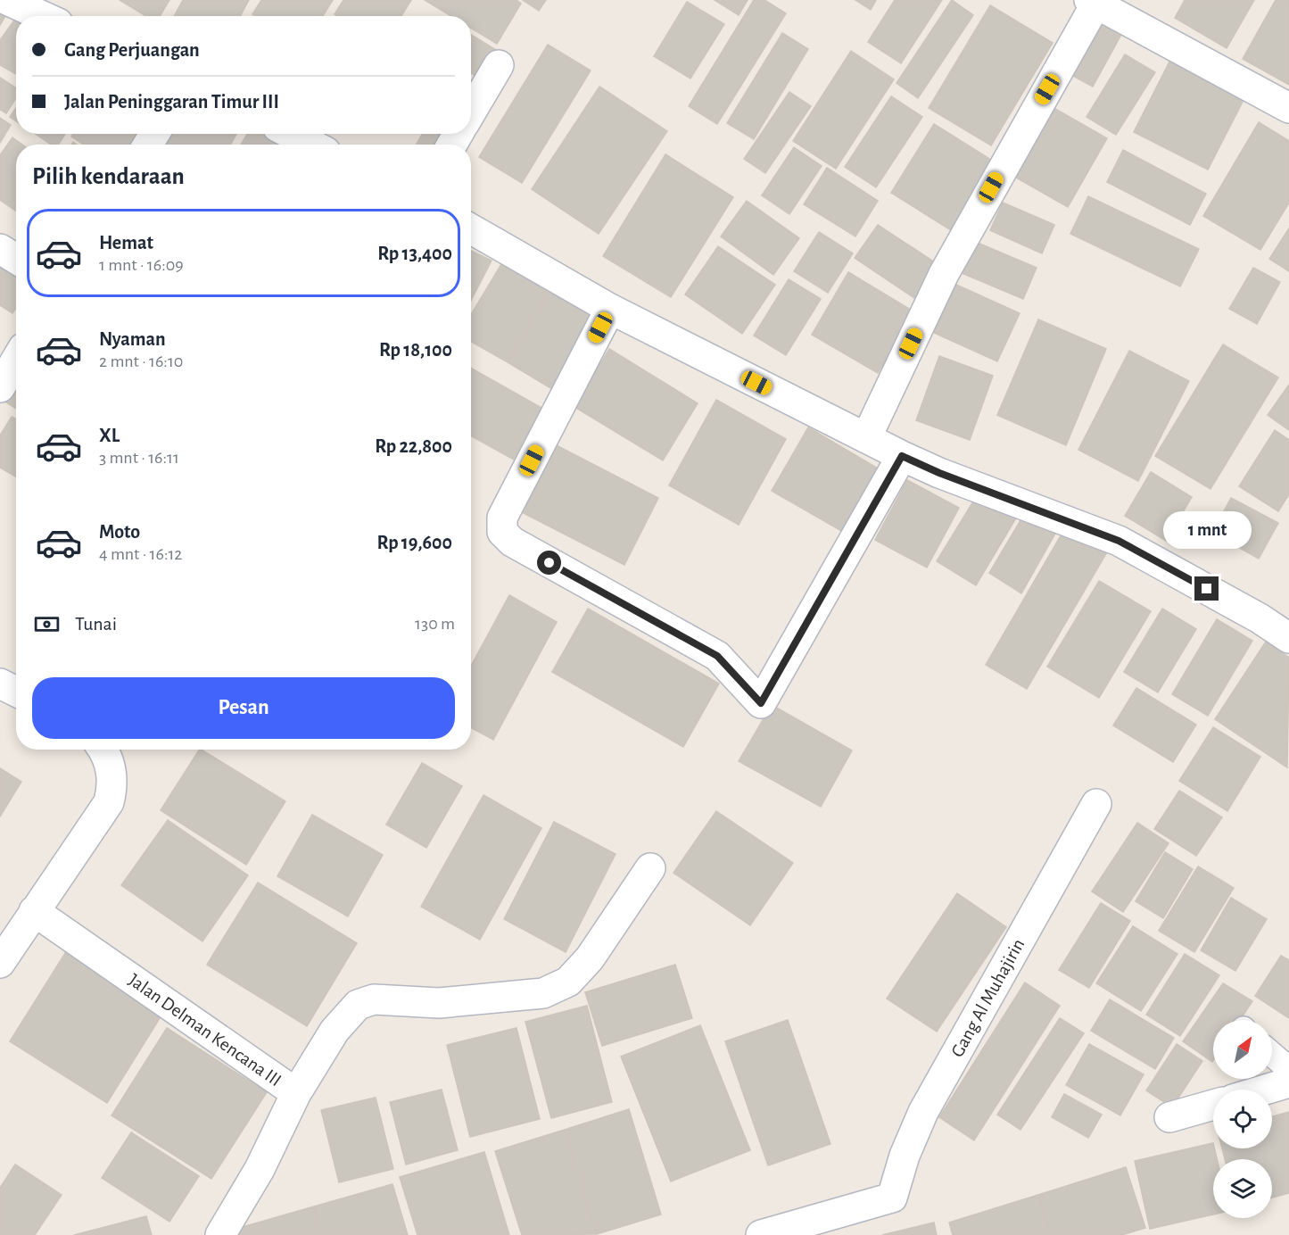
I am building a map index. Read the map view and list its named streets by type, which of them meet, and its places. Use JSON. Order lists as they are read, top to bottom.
{
  "streets": {
    "street": ["Gang Al Muhajirin", "Jalan Delman Kencana III"]
  },
  "north": "top right",
  "page": {
    "banner": ["Gang Perjuangan", "Jalan Peninggaran Timur III"],
    "heading": "Pilih kendaraan",
    "list": [
      {
        "name": "Hemat",
        "note": "1 mnt · 16:09",
        "value": "Rp 13,400"
      },
      {
        "name": "Nyaman",
        "note": "2 mnt · 16:10",
        "value": "Rp 18,100"
      },
      {
        "name": "XL",
        "note": "3 mnt · 16:11",
        "value": "Rp 22,800"
      },
      {
        "name": "Moto",
        "note": "4 mnt · 16:12",
        "value": "Rp 19,600"
      }
    ],
    "bubble": "1 mnt",
    "pay": ["Tunai", "130 m"],
    "buttons": "Pesan"
  }
}
